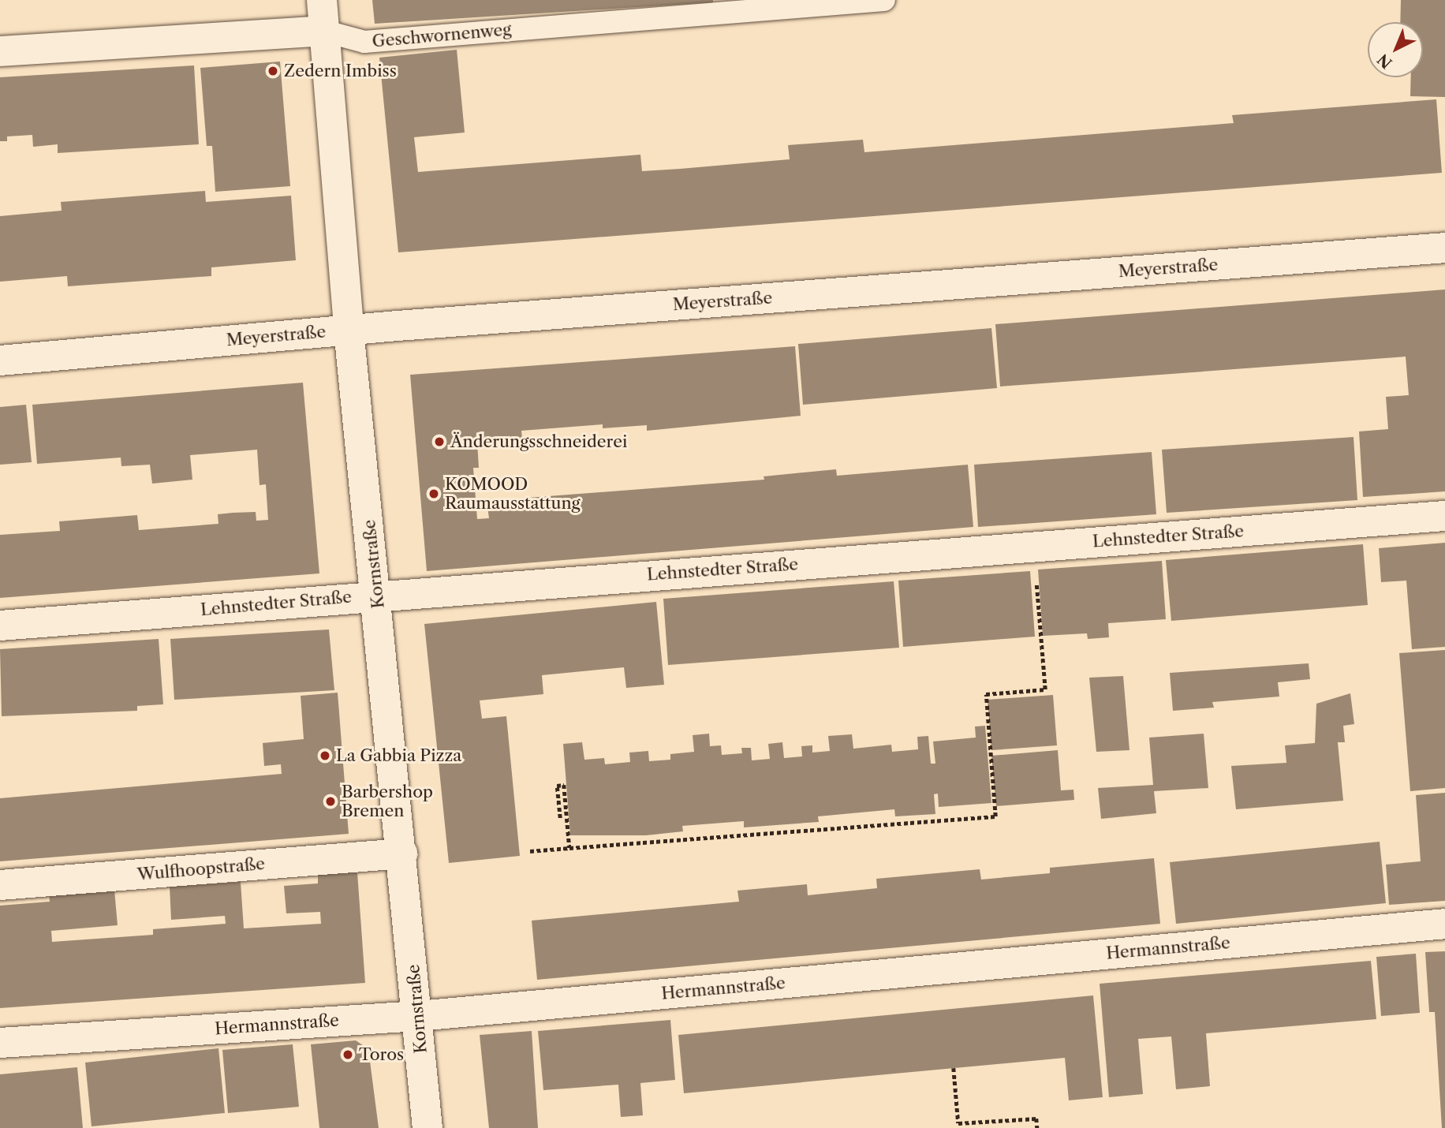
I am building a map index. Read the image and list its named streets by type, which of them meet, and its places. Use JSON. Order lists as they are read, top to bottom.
{
  "streets": {
    "street": [
      "Geschwornenweg",
      "Meyerstraße",
      "Lehnstedter Straße",
      "Kornstraße",
      "Wulfhoopstraße",
      "Hermannstraße"
    ]
  },
  "crossings": [
    ["Geschwornenweg", "Kornstraße"],
    ["Meyerstraße", "Kornstraße"],
    ["Lehnstedter Straße", "Kornstraße"],
    ["Kornstraße", "Wulfhoopstraße"],
    ["Kornstraße", "Hermannstraße"]
  ],
  "places": [
    "Zedern Imbiss",
    "Änderungsschneiderei",
    "KOMOOD Raumausstattung",
    "La Gabbia Pizza",
    "Barbershop Bremen",
    "Toros"
  ],
  "north": "bottom left"
}
